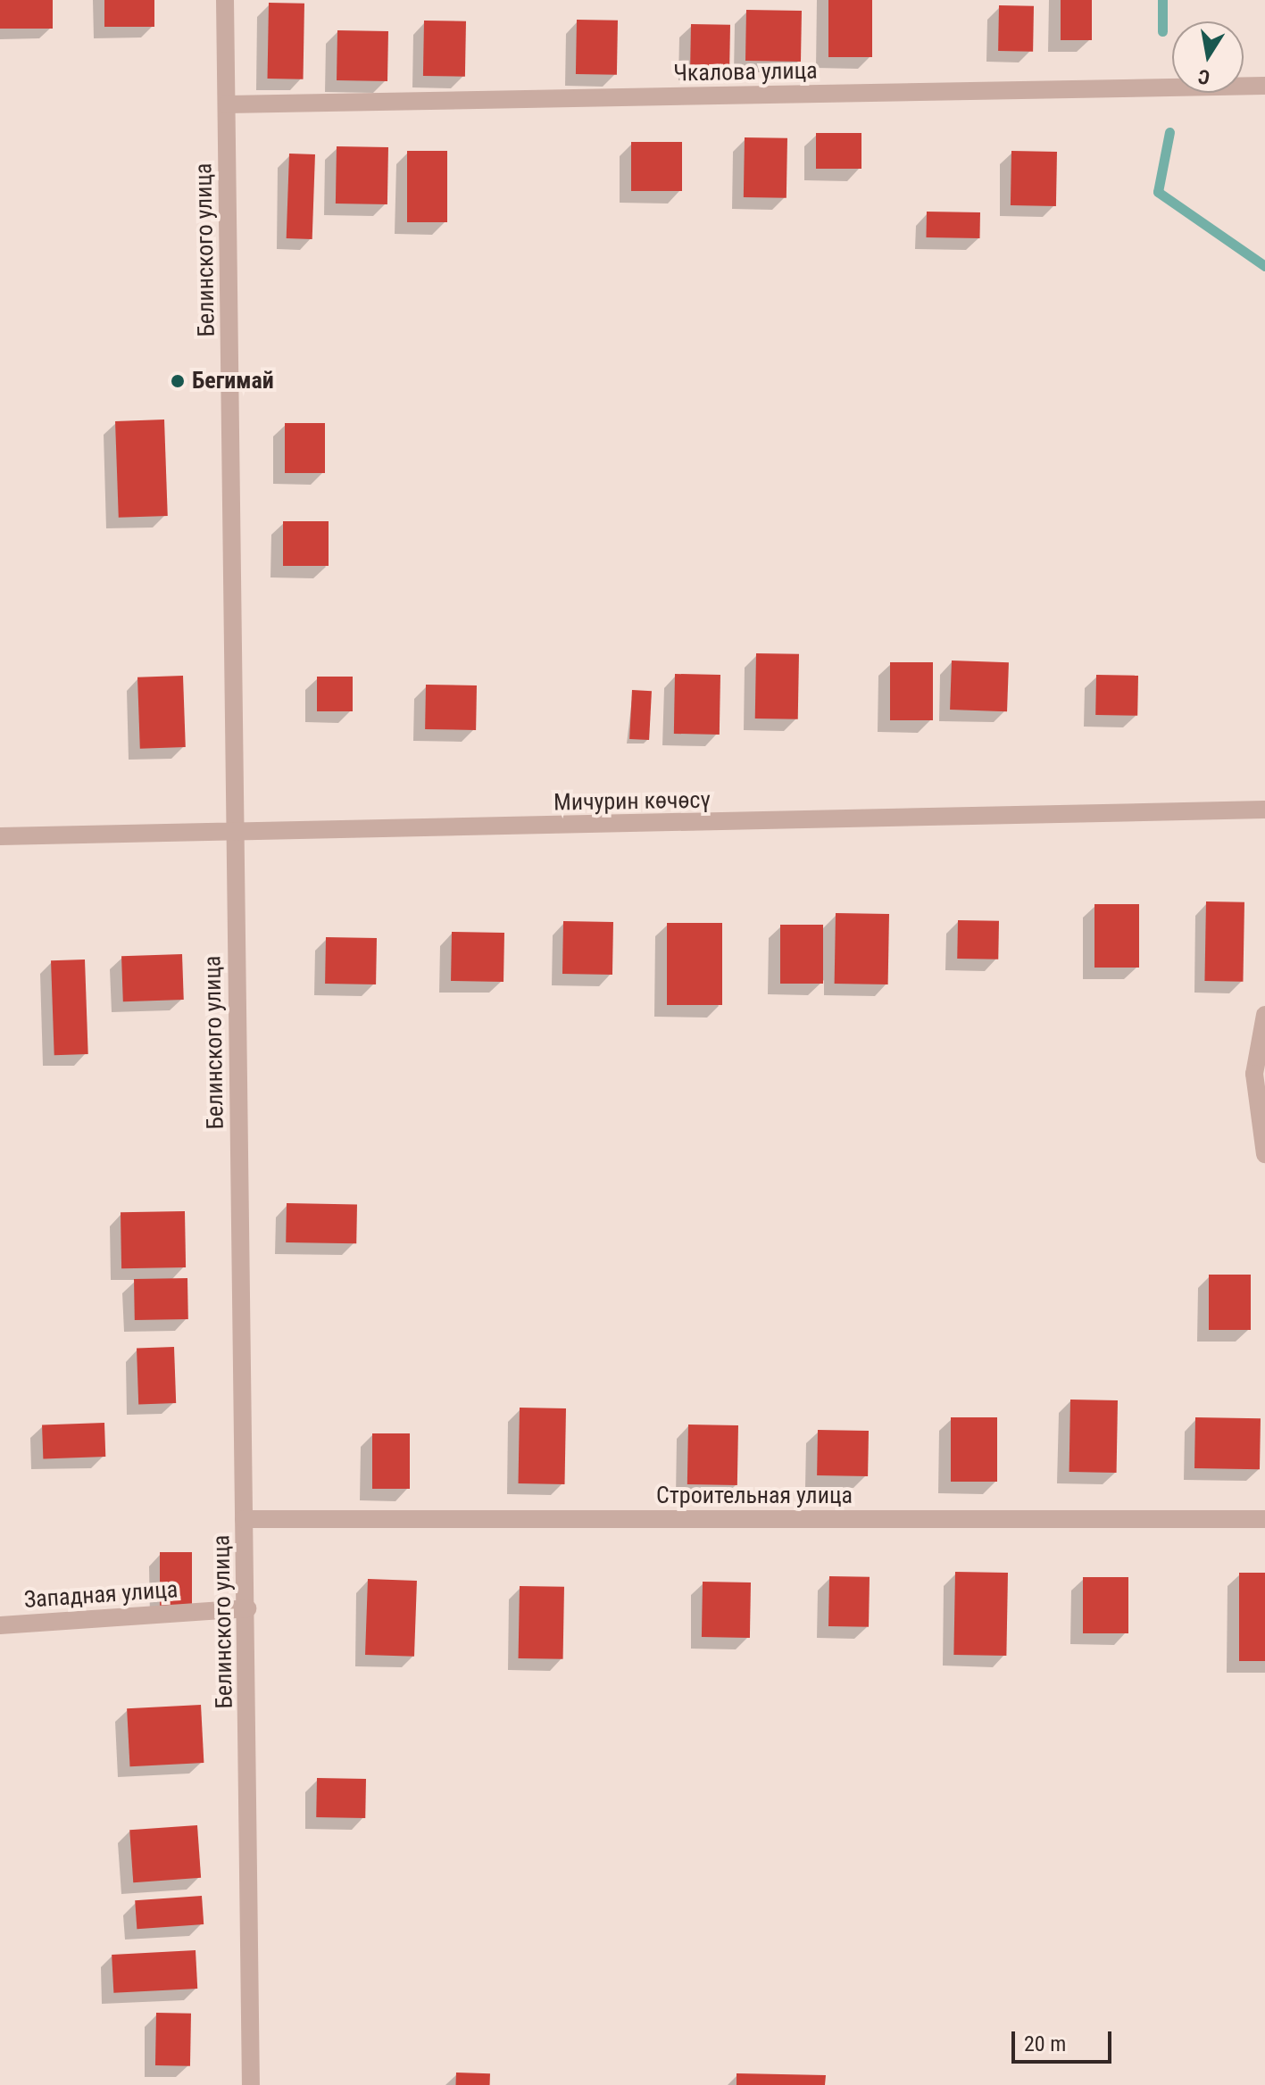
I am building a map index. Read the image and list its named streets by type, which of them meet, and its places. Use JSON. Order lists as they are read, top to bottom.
{
  "streets": {
    "street": [
      "Чкалова улица",
      "Белинского улица",
      "Мичурин көчөсү",
      "Строительная улица",
      "Западная улица"
    ]
  },
  "crossings": [
    ["Чкалова улица", "Белинского улица"],
    ["Белинского улица", "Мичурин көчөсү"],
    ["Белинского улица", "Строительная улица"],
    ["Белинского улица", "Западная улица"]
  ],
  "places": ["Бегимай"],
  "scale_bar": "20 m",
  "north": "bottom"
}
